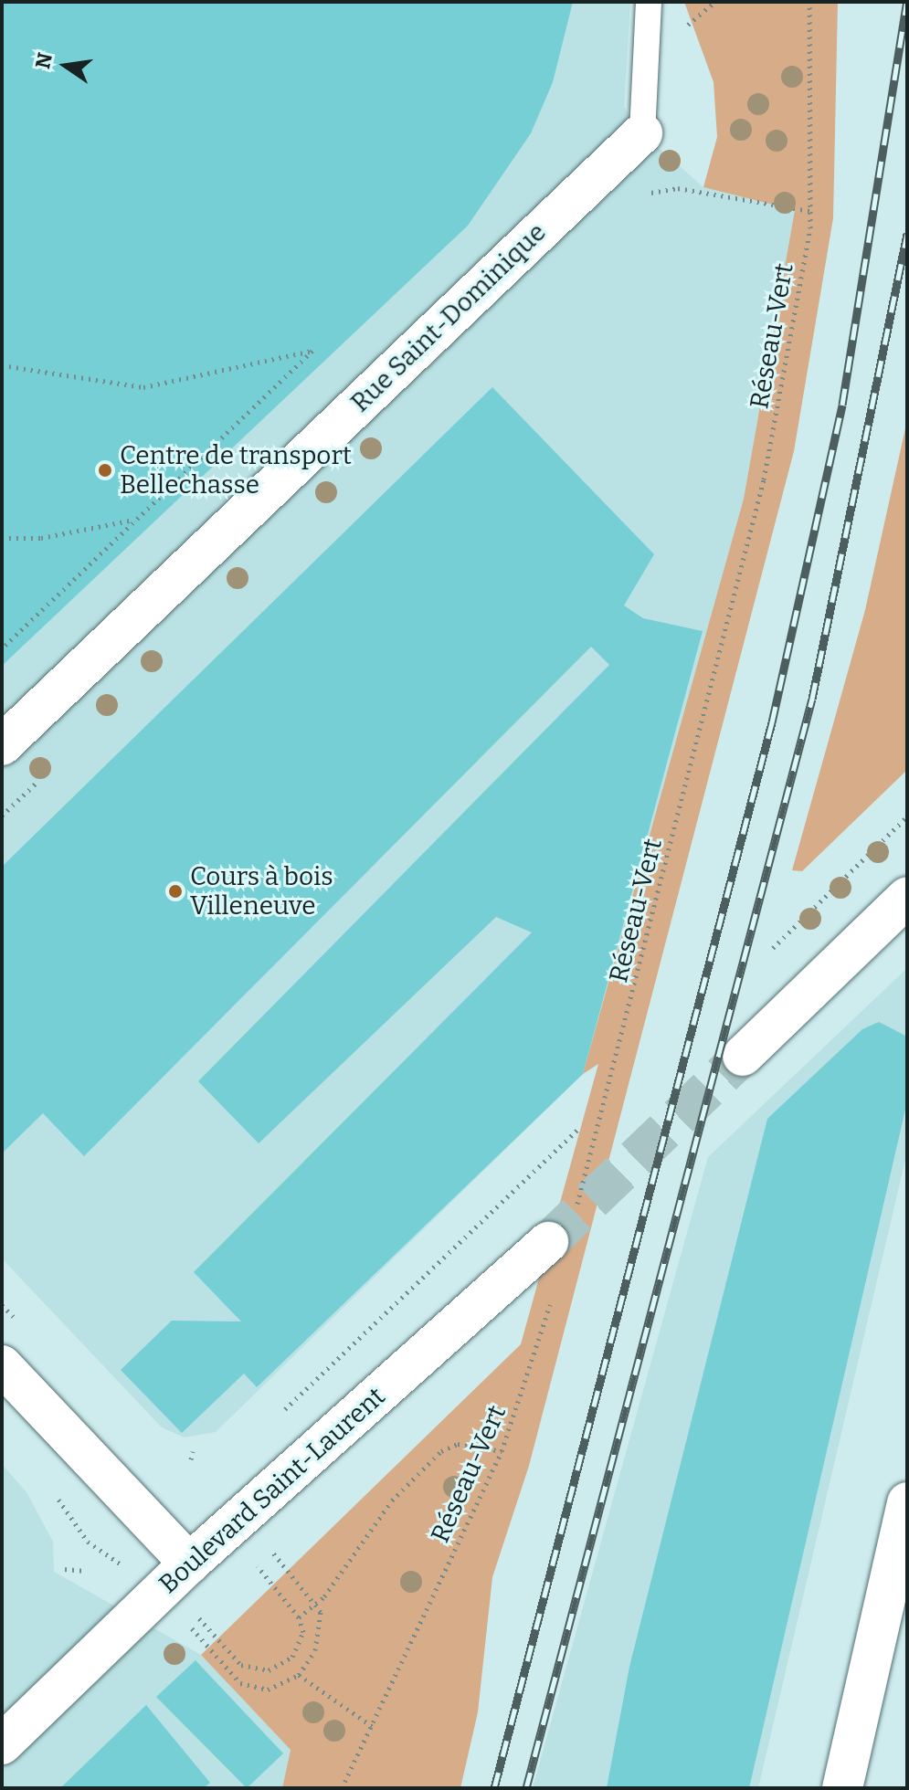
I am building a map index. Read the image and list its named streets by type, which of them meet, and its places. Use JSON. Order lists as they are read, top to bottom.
{
  "streets": {
    "street": ["Rue Saint-Dominique", "Boulevard Saint-Laurent"],
    "path": ["Réseau-Vert"]
  },
  "places": ["Centre de transport Bellechasse", "Cours à bois Villeneuve"],
  "north": "left"
}
